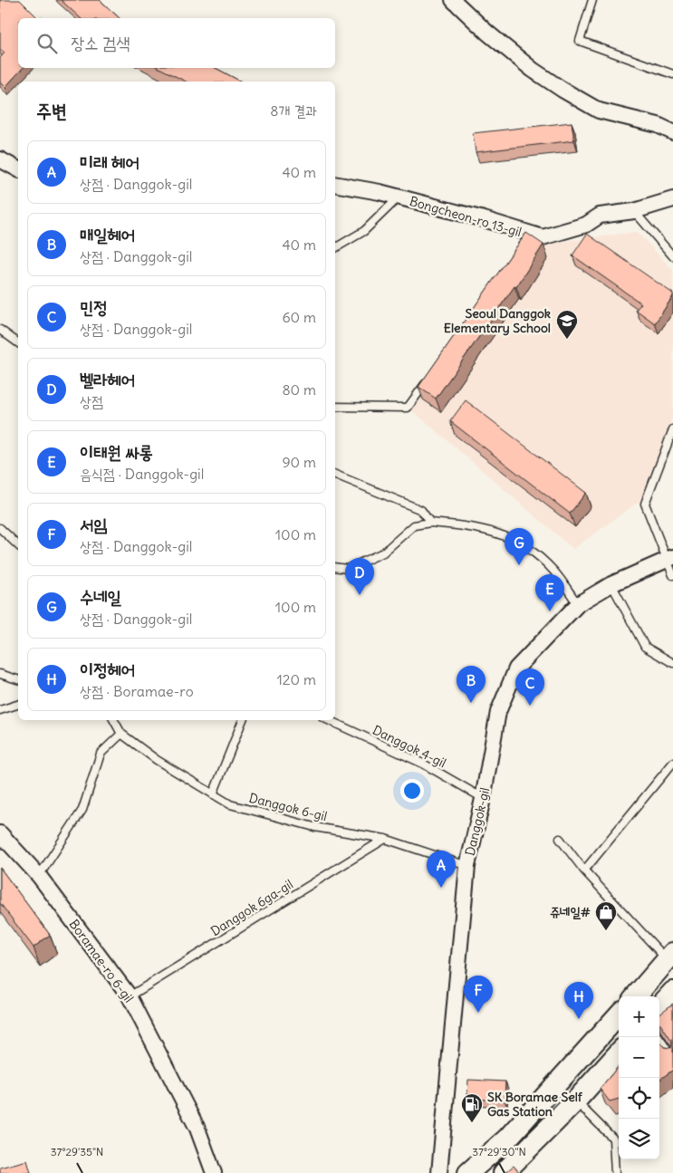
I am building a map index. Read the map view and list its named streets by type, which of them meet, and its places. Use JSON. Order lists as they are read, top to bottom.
{
  "streets": {
    "street": ["Bongcheon-ro 13-gil", "Danggok-gil", "Boramae-ro 6-gil"],
    "lane": ["Danggok 4-gil", "Danggok 6-gil", "Danggok 6ga-gil"]
  },
  "crossings": [
    ["Danggok 4-gil", "Danggok-gil"],
    ["Danggok 6-gil", "Danggok-gil"],
    ["Danggok 6-gil", "Danggok 6ga-gil"],
    ["Danggok 6ga-gil", "Boramae-ro 6-gil"]
  ],
  "places": {
    "school or university": ["Seoul Danggok Elementary School"],
    "shop": ["쥬네일#"],
    "fuel station": ["SK Boramae Self Gas Station"]
  },
  "page": {
    "search": "장소 검색",
    "heading": ["주변", "8개 결과"],
    "list": [
      {
        "mark": "A",
        "name": "미래 헤어",
        "note": "상점 · Danggok-gil",
        "value": "40 m"
      },
      {
        "mark": "B",
        "name": "매일헤어",
        "note": "상점 · Danggok-gil",
        "value": "40 m"
      },
      {
        "mark": "C",
        "name": "민정",
        "note": "상점 · Danggok-gil",
        "value": "60 m"
      },
      {
        "mark": "D",
        "name": "벨라헤어",
        "note": "상점",
        "value": "80 m"
      },
      {
        "mark": "E",
        "name": "이태원 싸롱",
        "note": "음식점 · Danggok-gil",
        "value": "90 m"
      },
      {
        "mark": "F",
        "name": "서임",
        "note": "상점 · Danggok-gil",
        "value": "100 m"
      },
      {
        "mark": "G",
        "name": "수네일",
        "note": "상점 · Danggok-gil",
        "value": "100 m"
      },
      {
        "mark": "H",
        "name": "이정헤어",
        "note": "상점 · Boramae-ro",
        "value": "120 m"
      }
    ],
    "pins": [
      "G",
      "D",
      "E",
      "B",
      "C",
      "A",
      "F",
      "H"
    ],
    "map_buttons": ["+", "−"]
  },
  "coordinates": ["37°29'35\"N", "37°29'30\"N"]
}
